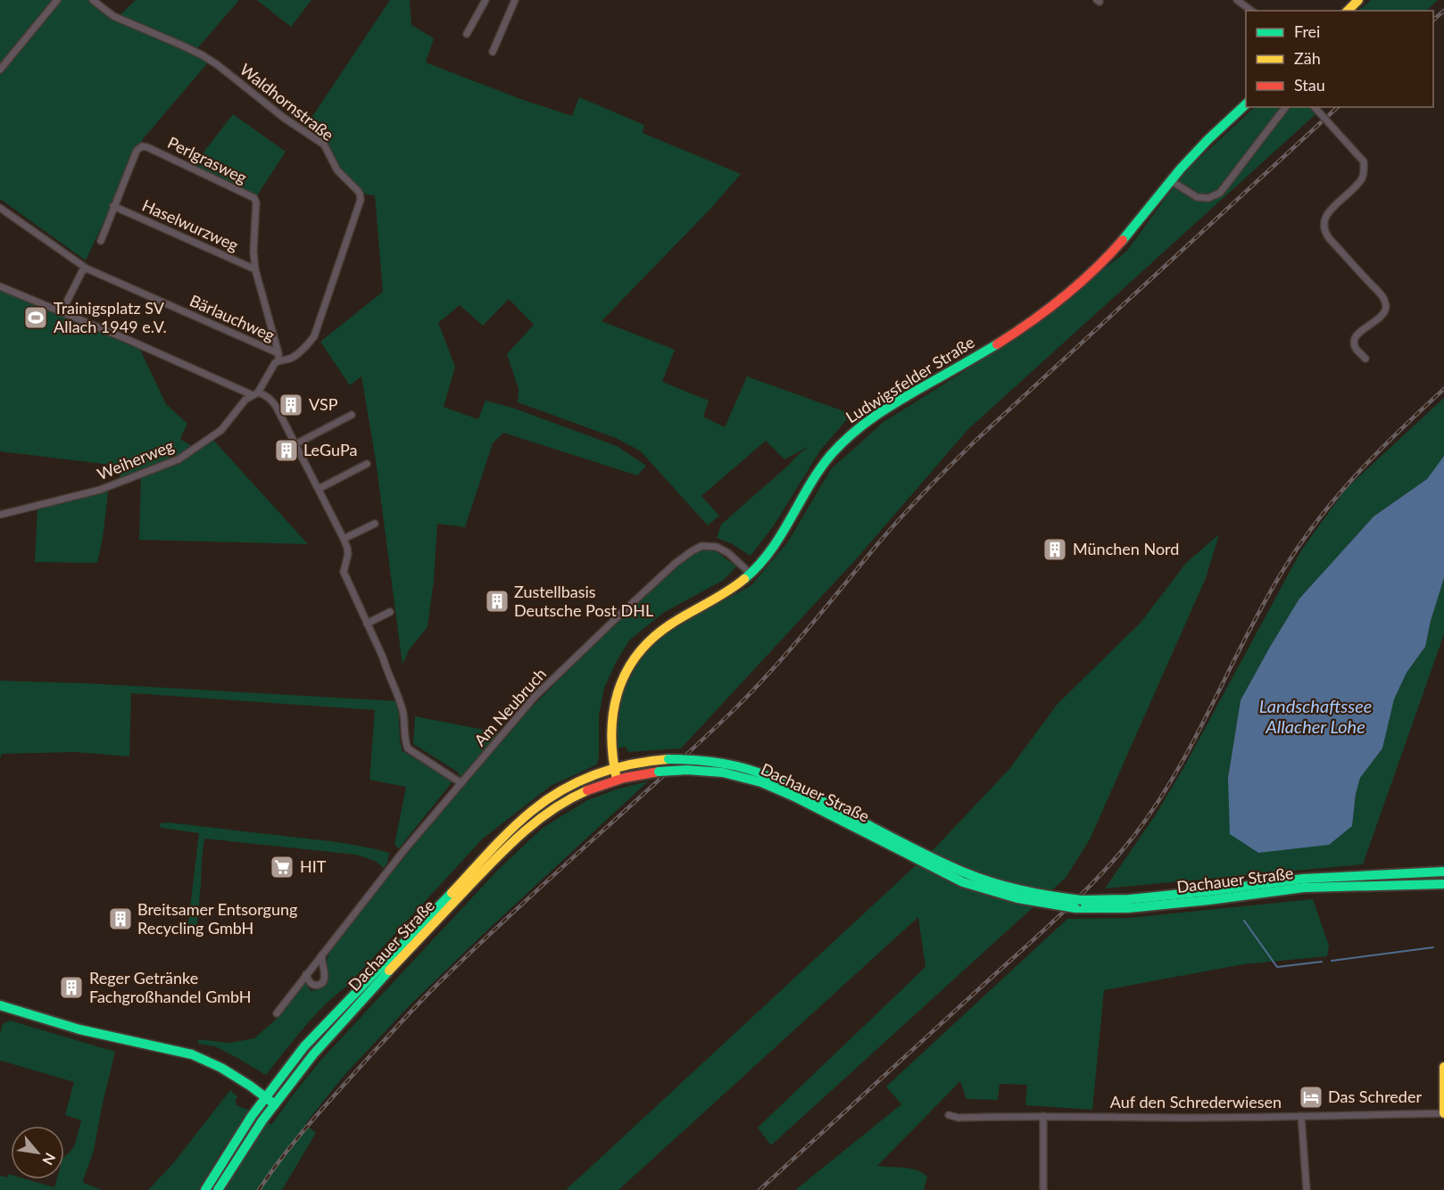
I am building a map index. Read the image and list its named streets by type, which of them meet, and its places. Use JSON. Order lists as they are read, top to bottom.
{
  "streets": {
    "main road": ["Ludwigsfelder Straße", "Dachauer Straße"],
    "street": [
      "Waldhornstraße",
      "Perlgrasweg",
      "Haselwurzweg",
      "Bärlauchweg",
      "Weiherweg",
      "Am Neubruch",
      "Auf den Schrederwiesen"
    ]
  },
  "crossings": [
    ["Waldhornstraße", "Perlgrasweg"],
    ["Waldhornstraße", "Bärlauchweg"],
    ["Waldhornstraße", "Weiherweg"],
    ["Perlgrasweg", "Haselwurzweg"],
    ["Perlgrasweg", "Bärlauchweg"],
    ["Perlgrasweg", "Weiherweg"],
    ["Bärlauchweg", "Weiherweg"],
    ["Ludwigsfelder Straße", "Am Neubruch"],
    ["Ludwigsfelder Straße", "Dachauer Straße"]
  ],
  "water": ["Landschaftssee Allacher Lohe"],
  "places": {
    "sports": ["Trainigsplatz SV Allach 1949 e.V."],
    "building": [
      "VSP",
      "LeGuPa",
      "München Nord",
      "Zustellbasis Deutsche Post DHL",
      "Breitsamer Entsorgung Recycling GmbH",
      "Reger Getränke Fachgroßhandel GmbH"
    ],
    "supermarket": ["HIT"],
    "hotel": ["Das Schreder"]
  },
  "legend": ["Frei", "Zäh", "Stau"],
  "north": "bottom right"
}
